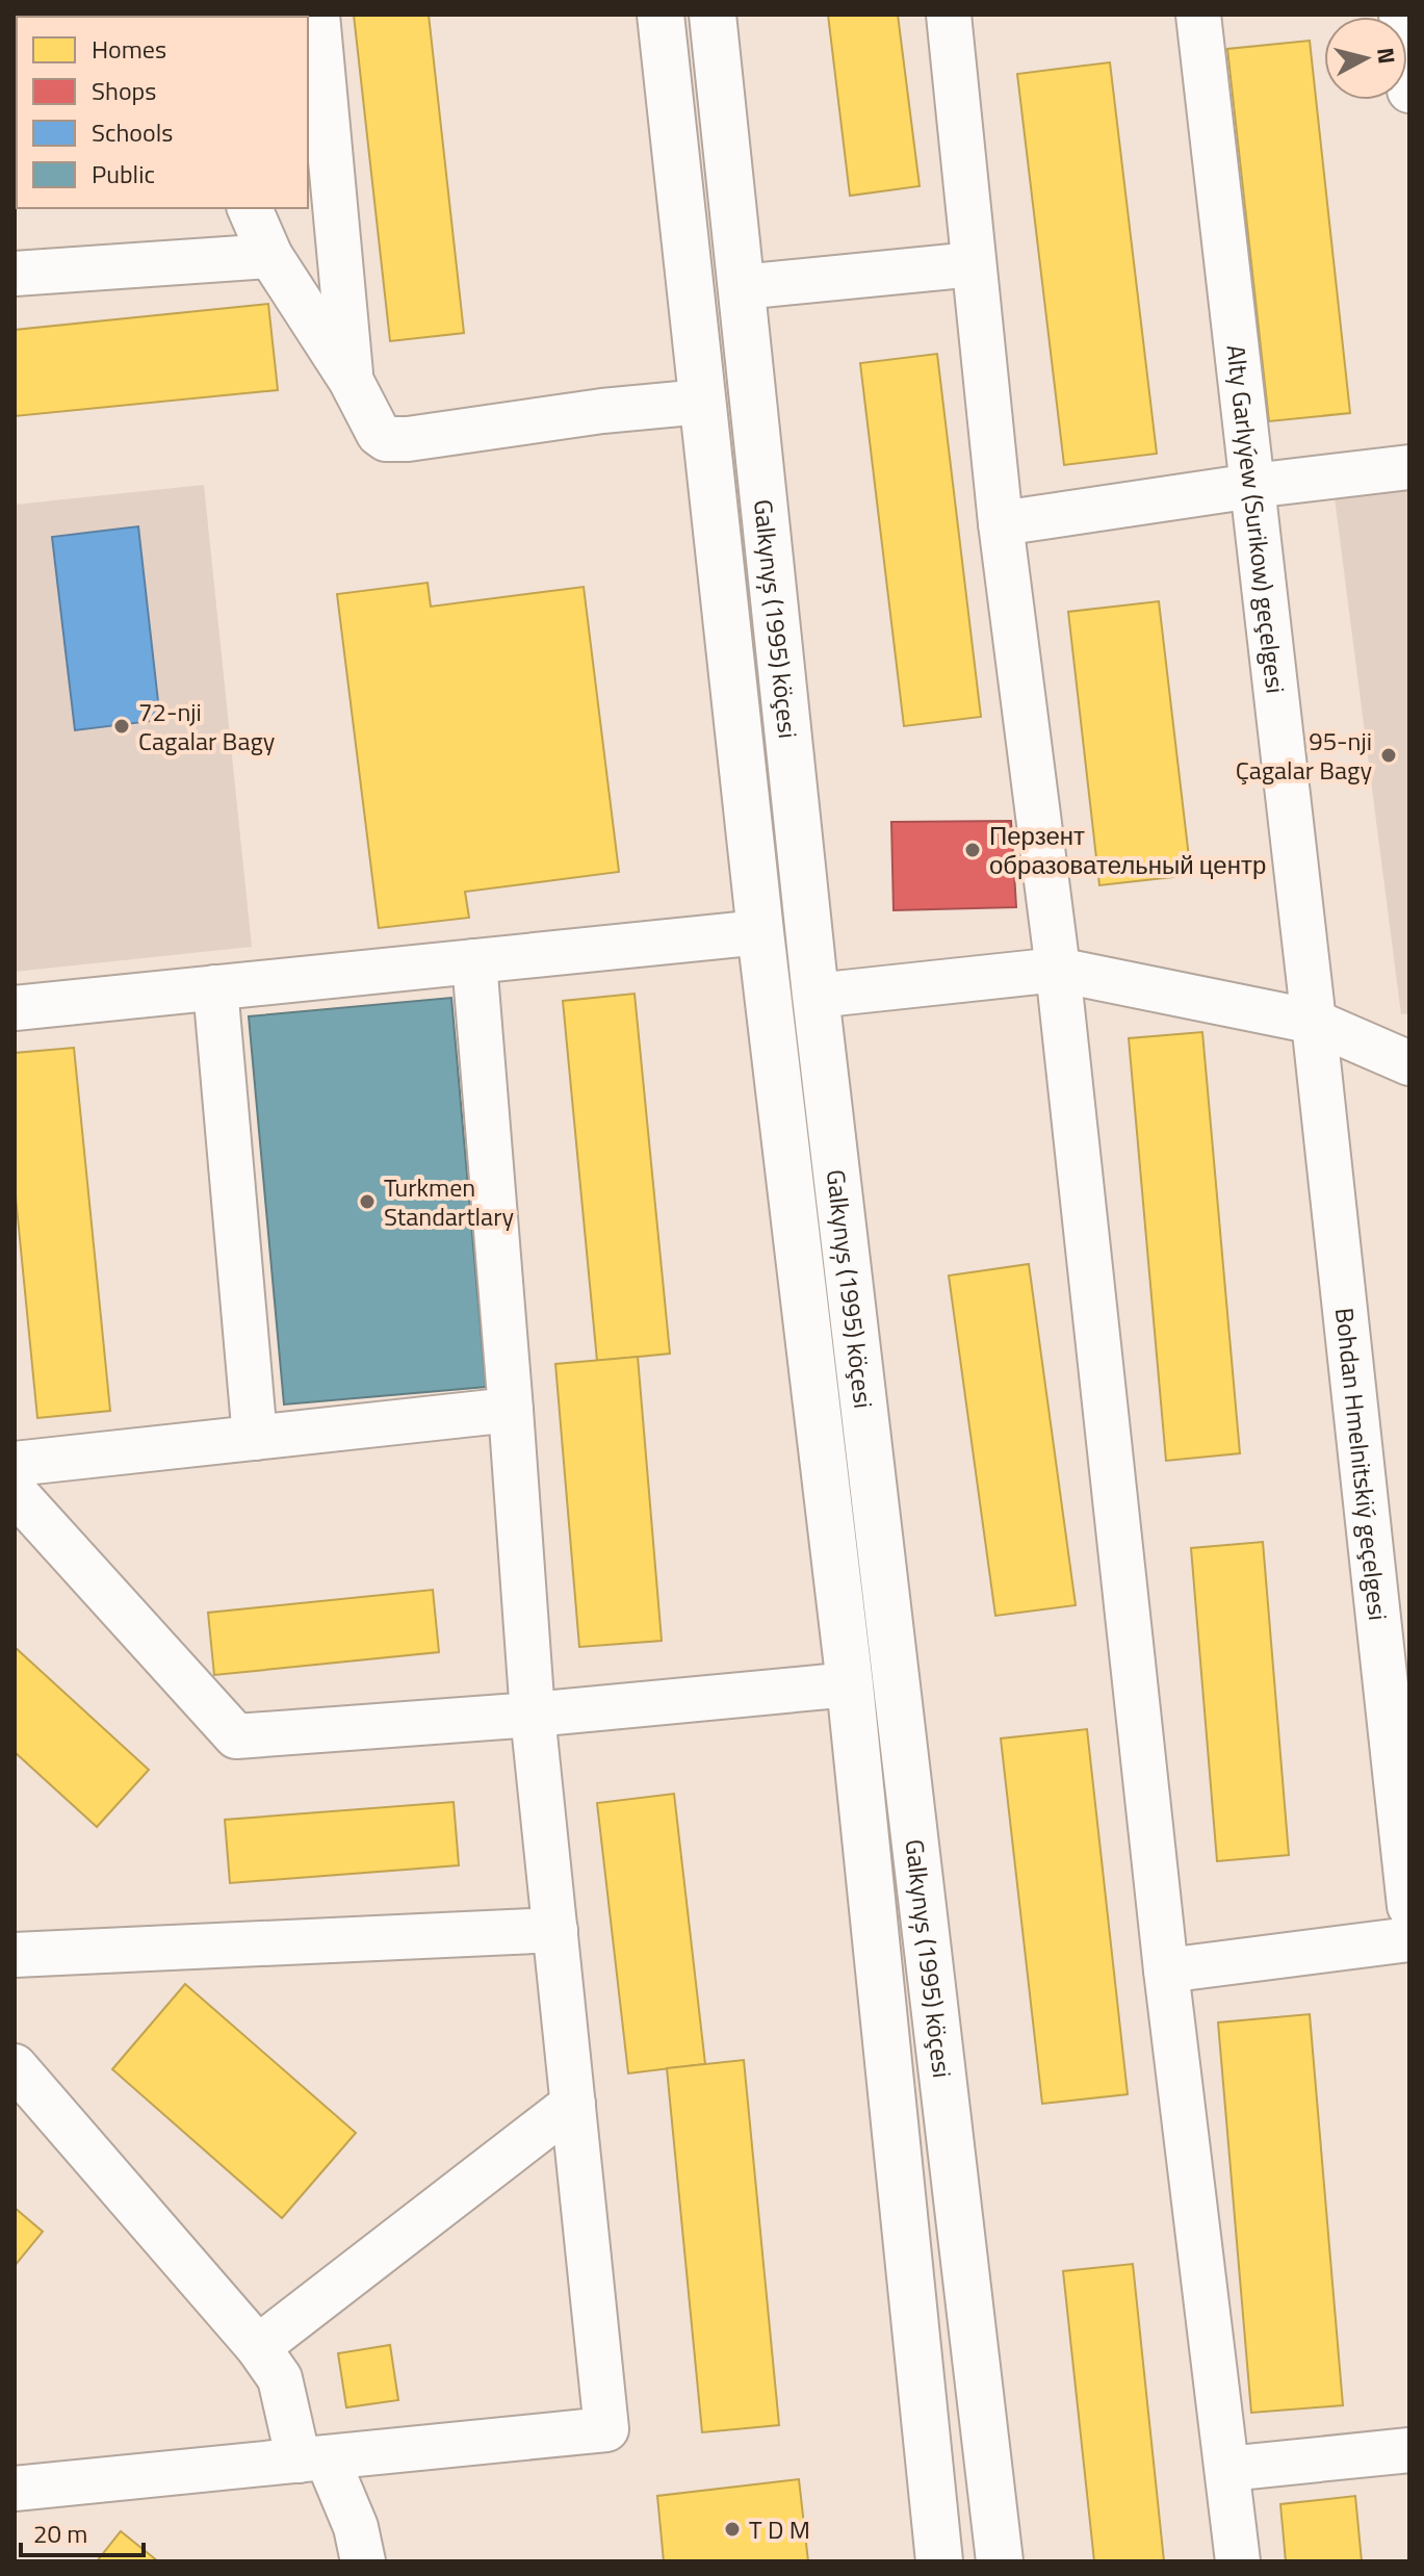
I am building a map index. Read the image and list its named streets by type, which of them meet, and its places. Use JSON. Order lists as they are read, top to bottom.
{
  "streets": {
    "main road": ["Galkynyş (1995) köçesi"],
    "street": ["Alty Garlyýew (Surikow) geçelgesi", "Bohdan Hmelnitskiý geçelgesi"]
  },
  "crossings": [
    ["Alty Garlyýew (Surikow) geçelgesi", "Bohdan Hmelnitskiý geçelgesi"]
  ],
  "places": [
    "72-nji Cagalar Bagy",
    "95-nji Çagalar Bagy",
    "Перзент образовательный центр",
    "Turkmen Standartlary",
    "T D M"
  ],
  "legend": [
    "Homes",
    "Shops",
    "Schools",
    "Public"
  ],
  "scale_bar": "20 m",
  "north": "right"
}
